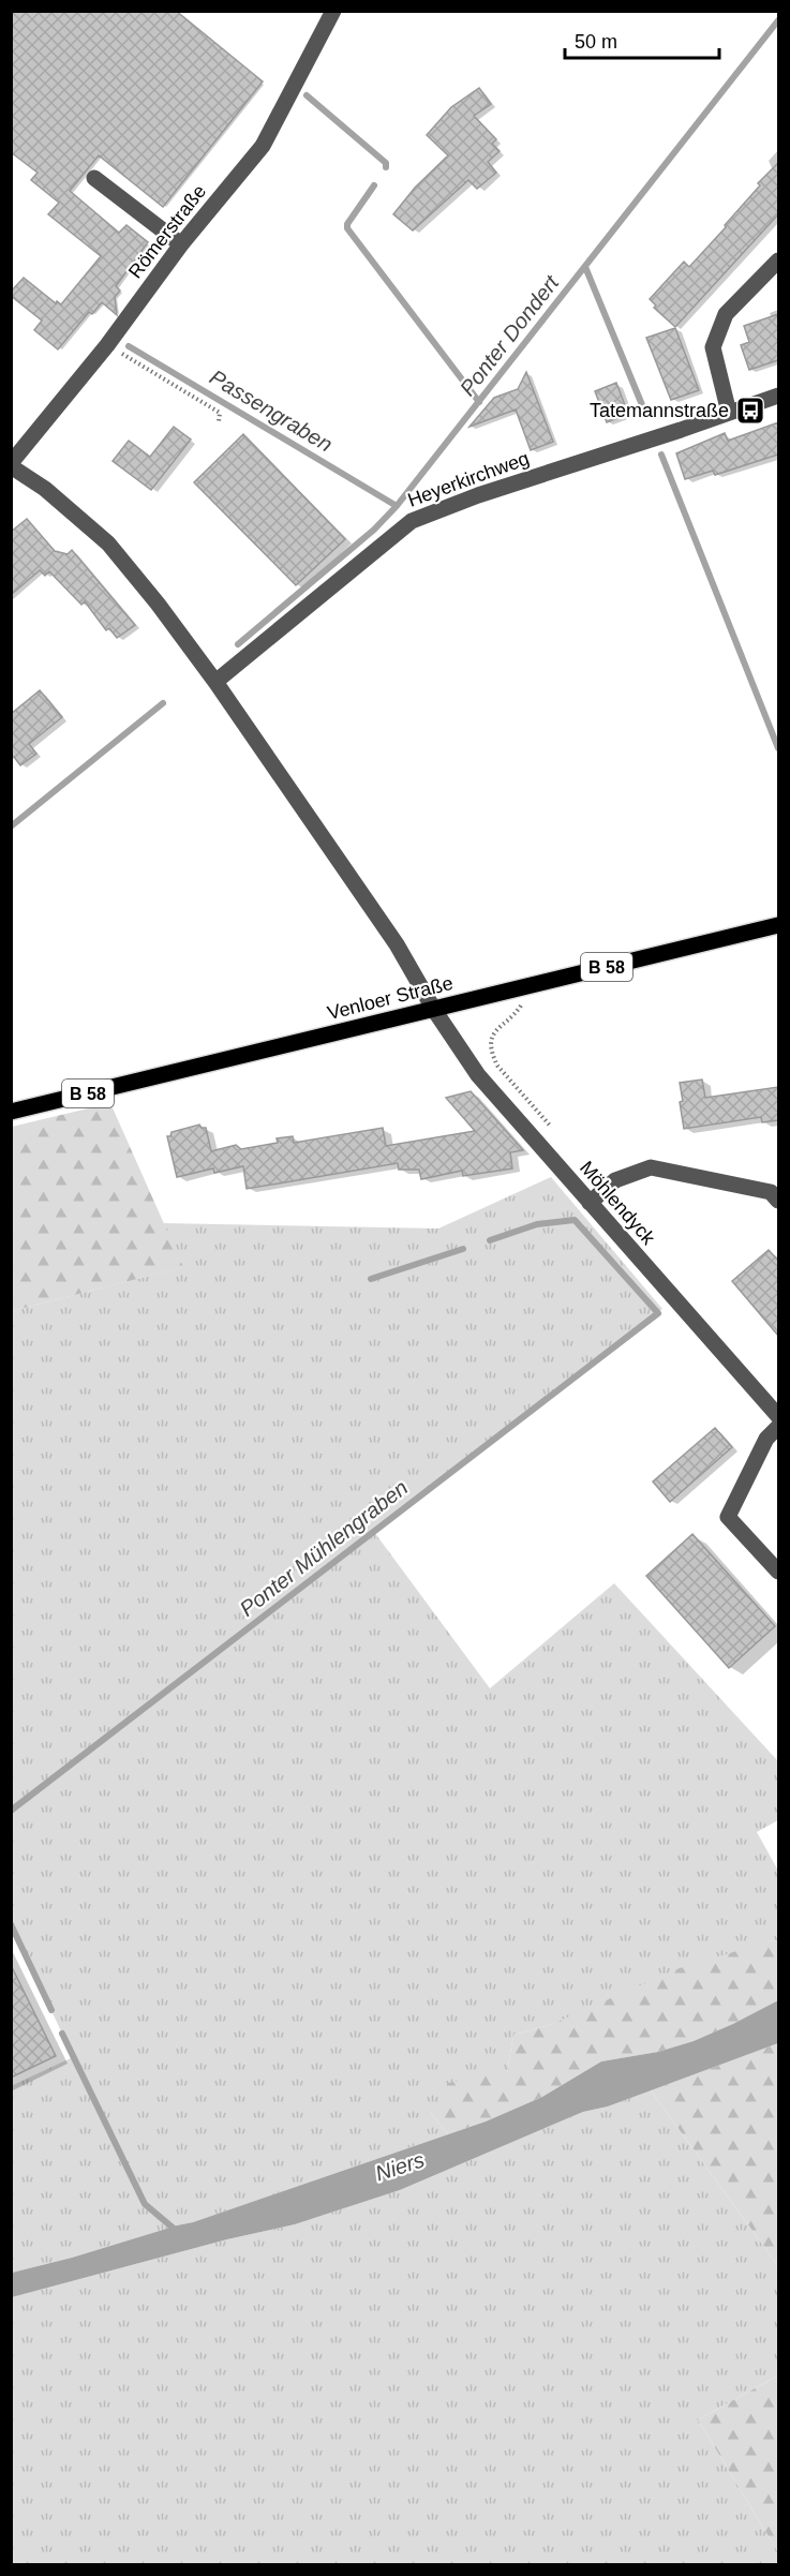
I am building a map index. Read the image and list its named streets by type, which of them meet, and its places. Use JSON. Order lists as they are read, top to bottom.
{
  "streets": {
    "main road": ["B 58", "Venloer Straße"],
    "street": ["Römerstraße", "Heyerkirchweg", "Möhlendyck"]
  },
  "crossings": [
    ["Venloer Straße", "Möhlendyck"]
  ],
  "water": [
    "Ponter Dondert",
    "Passengraben",
    "Ponter Mühlengraben",
    "Niers"
  ],
  "places": {
    "bus stop": ["Tatemannstraße"]
  },
  "scale_bar": "50 m"
}
